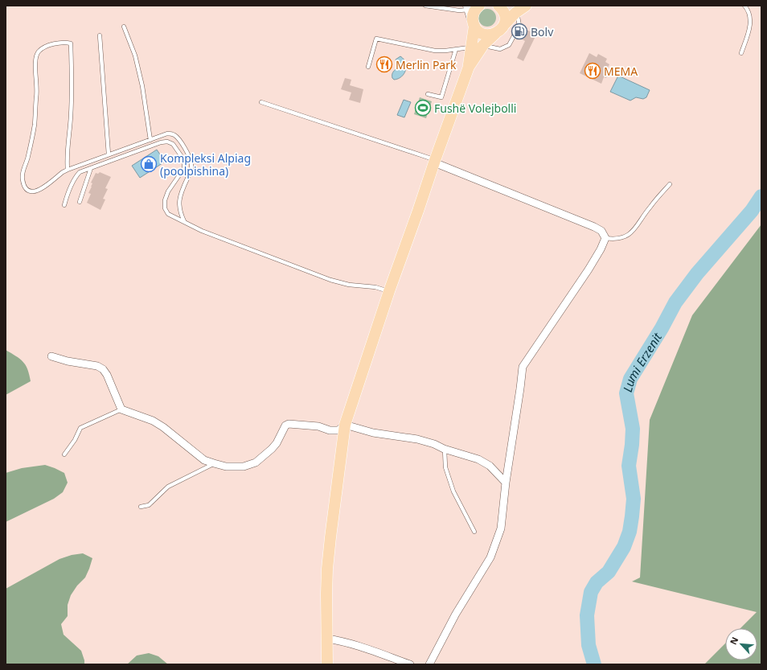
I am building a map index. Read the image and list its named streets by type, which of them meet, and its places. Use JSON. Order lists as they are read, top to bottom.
{
  "water": ["Lumi Erzenit"],
  "places": {
    "fuel station": ["Bolv"],
    "restaurant": ["Merlin Park", "MEMA"],
    "sports": ["Fushë Volejbolli"],
    "shop": ["Kompleksi Alpiag (poolpishina)"]
  },
  "north": "top left"
}
